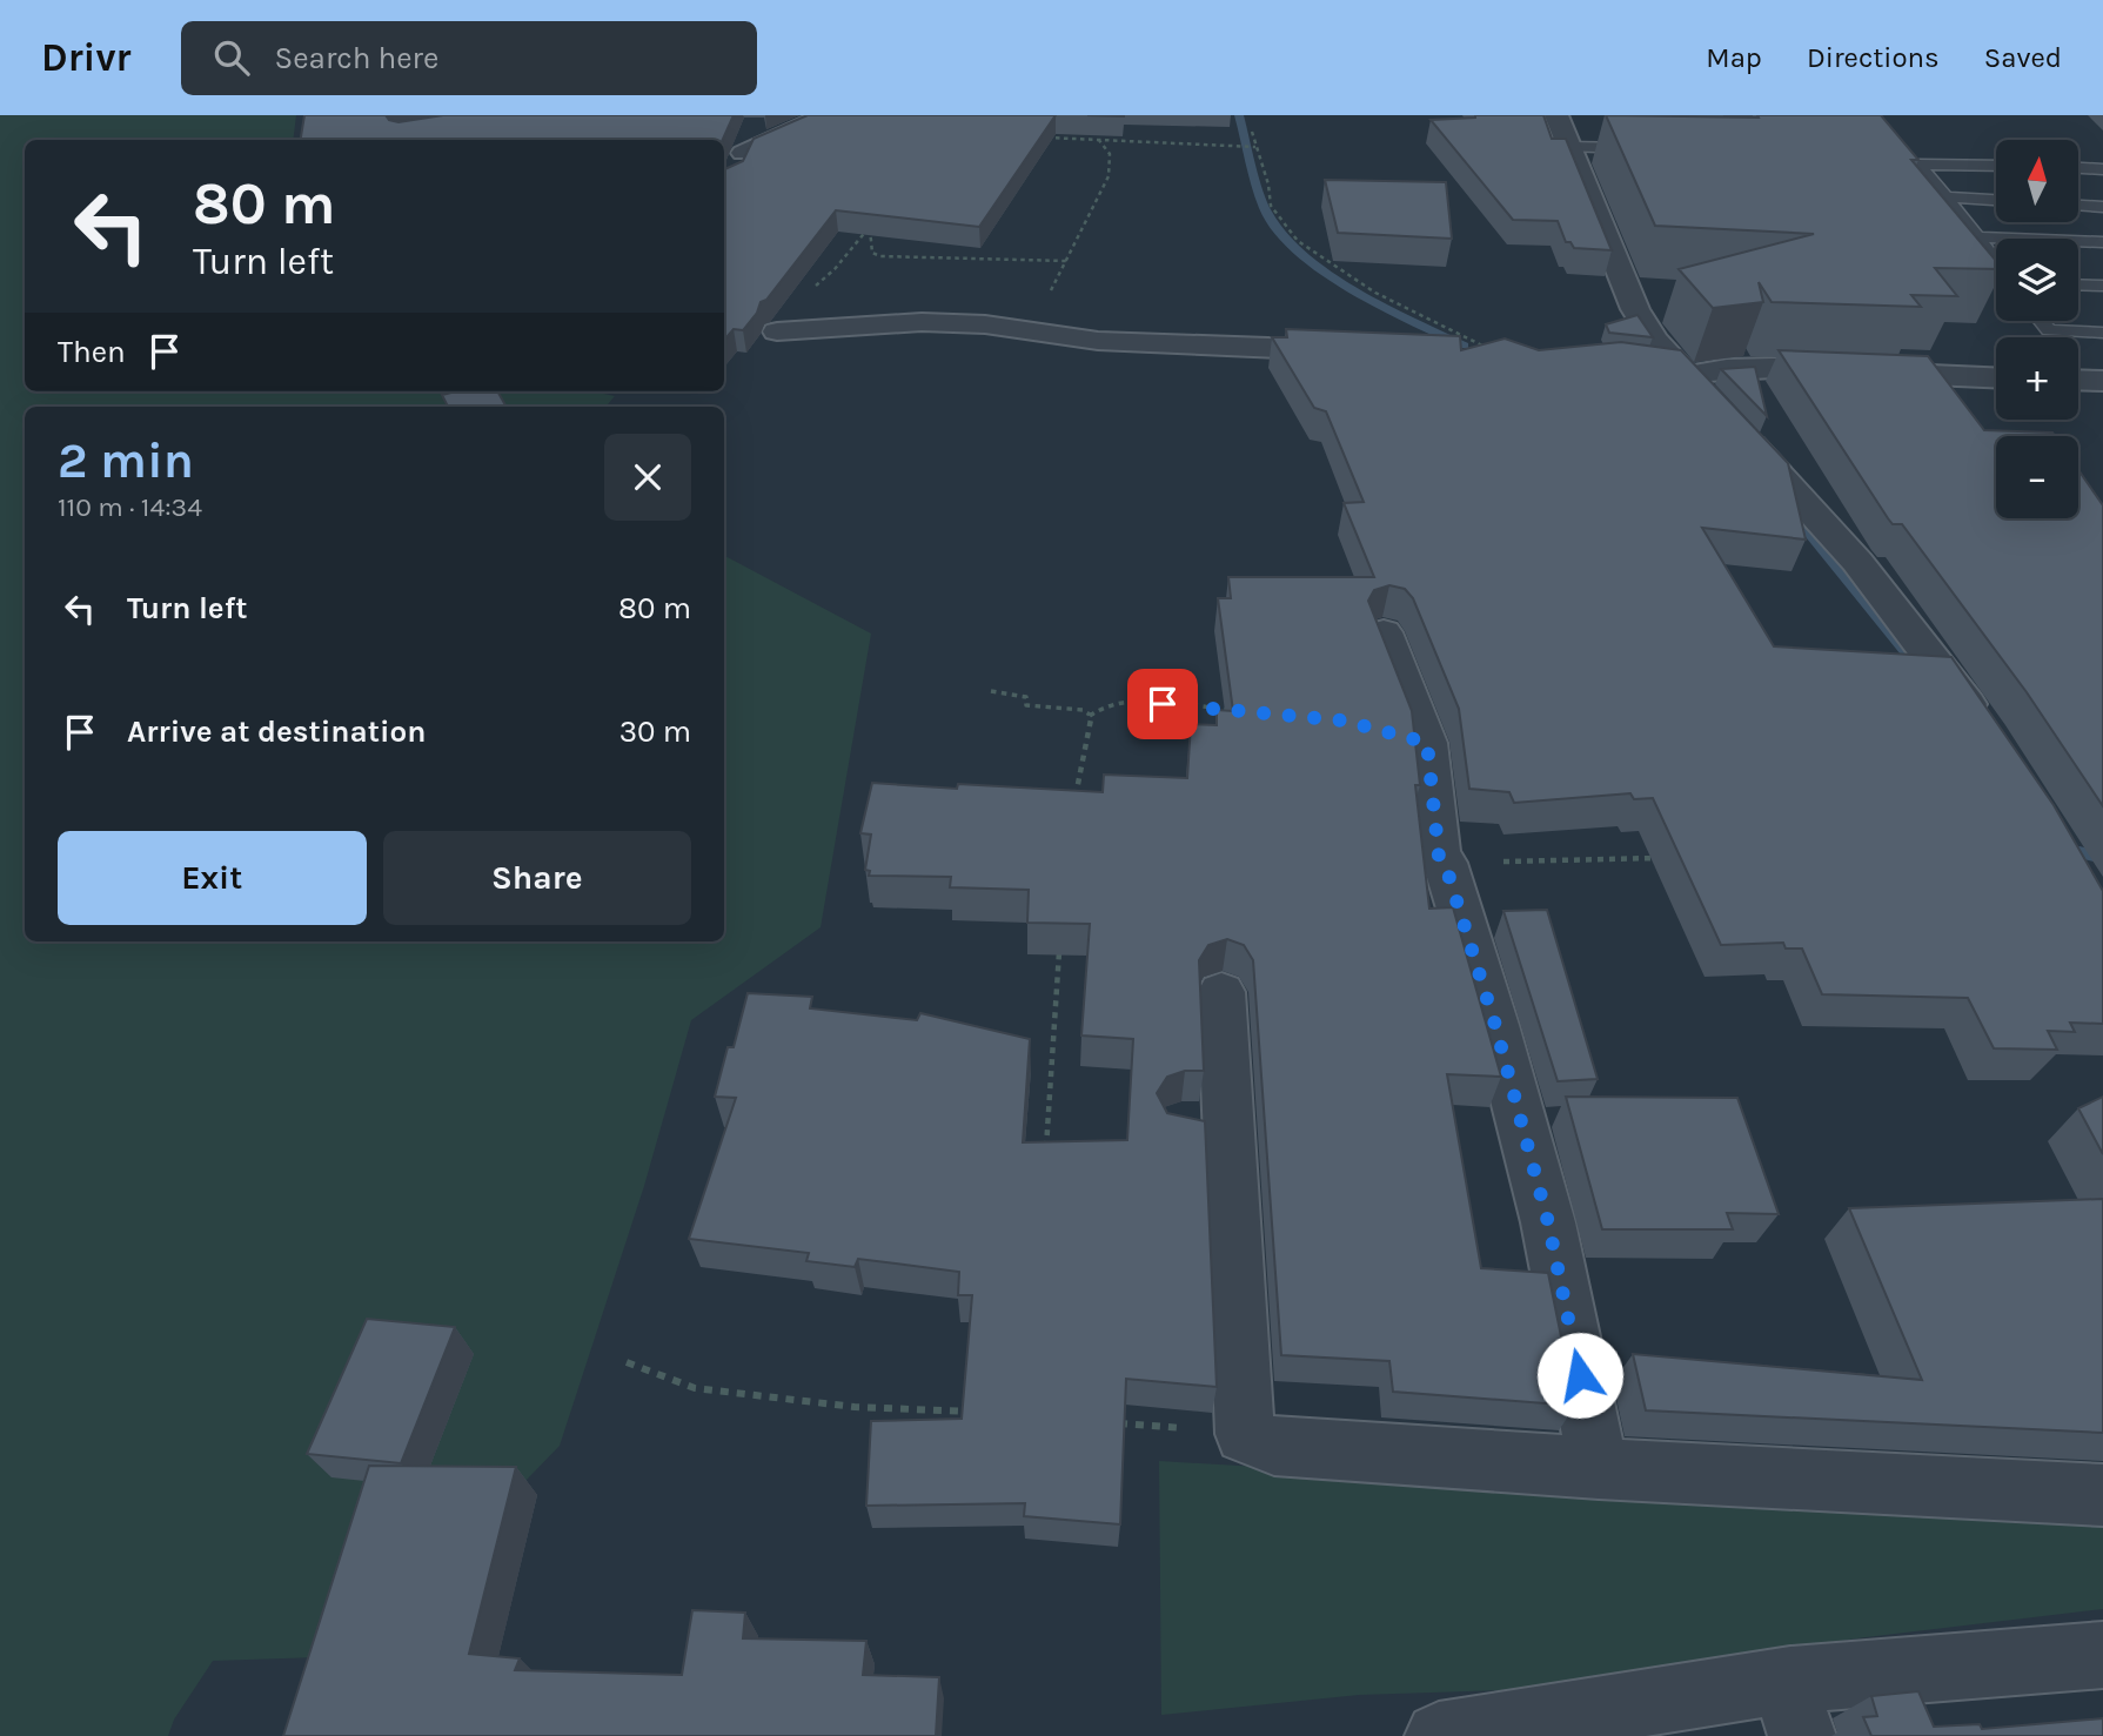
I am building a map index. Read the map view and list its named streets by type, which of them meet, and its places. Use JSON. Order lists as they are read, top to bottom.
{
  "north": "top",
  "page": {
    "header": "Drivr",
    "search": "Search here",
    "nav": ["Map", "Directions", "Saved"],
    "map_buttons": ["+", "−"],
    "turn": ["80 m", "Turn left"],
    "then": "Then",
    "heading": ["2 min", "110 m · 14:34"],
    "list": [
      {
        "name": "Turn left",
        "value": "80 m"
      },
      {
        "name": "Arrive at destination",
        "value": "30 m"
      }
    ],
    "buttons": ["Exit", "Share"]
  }
}
